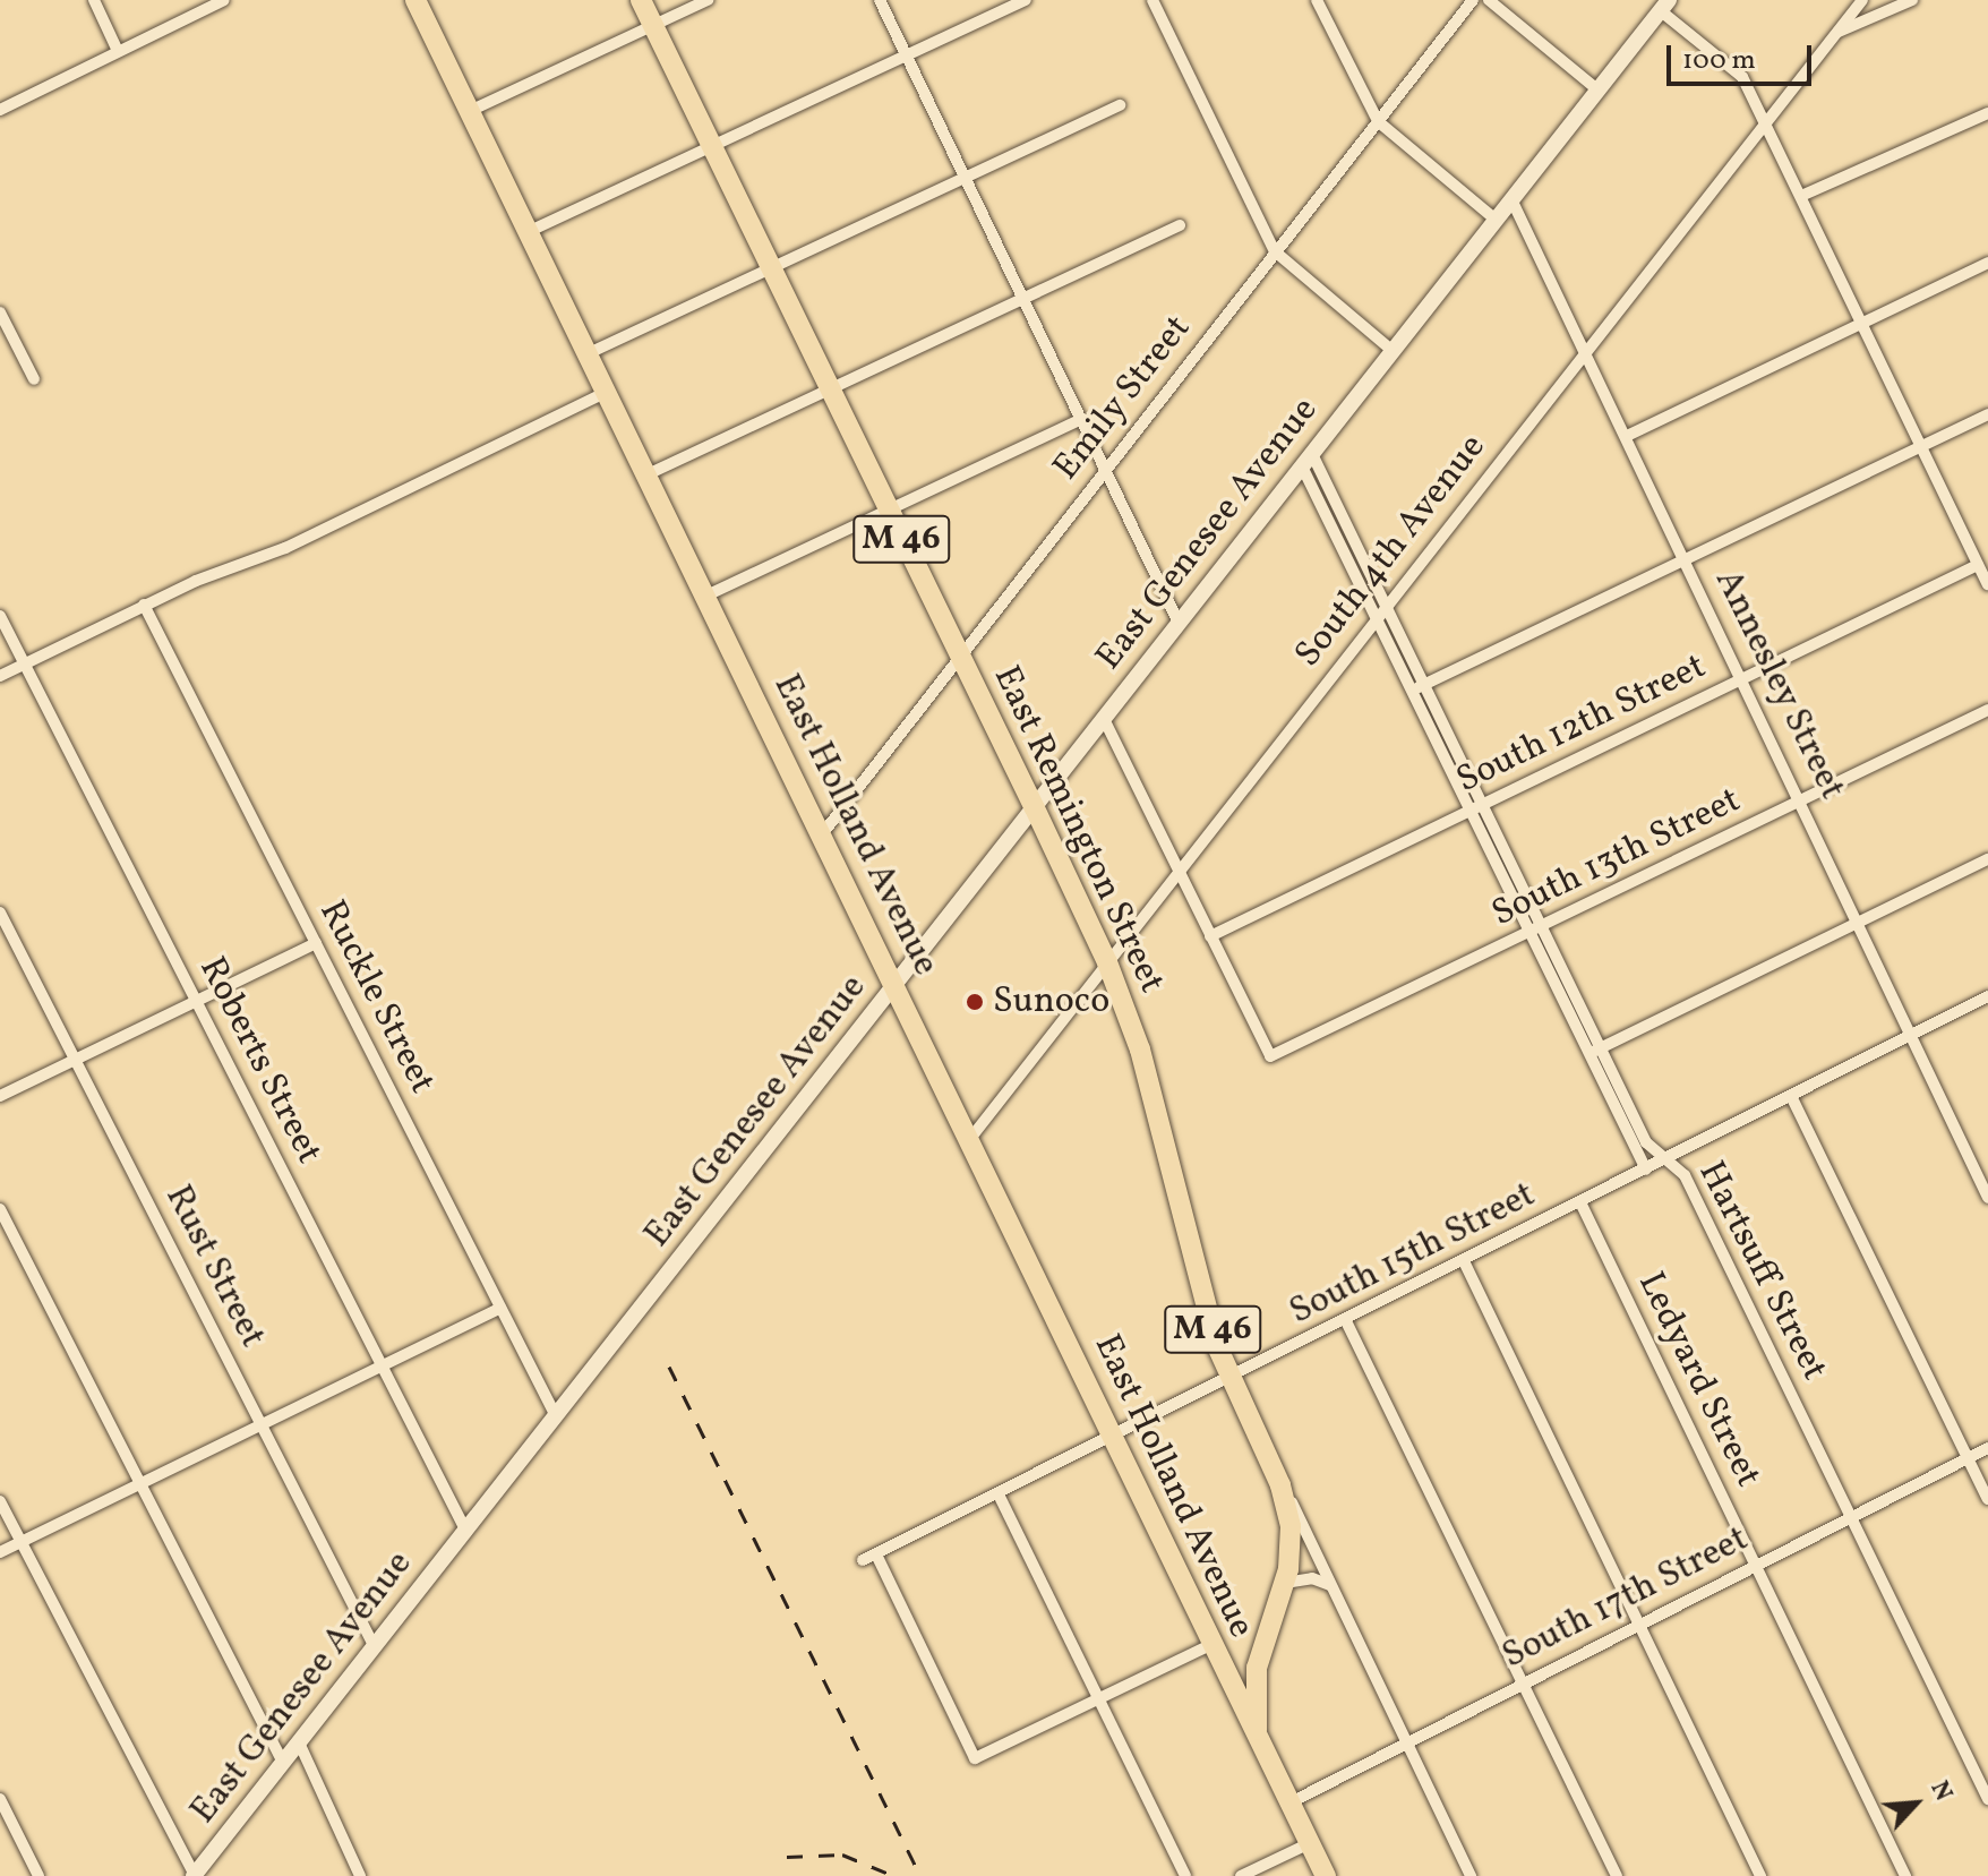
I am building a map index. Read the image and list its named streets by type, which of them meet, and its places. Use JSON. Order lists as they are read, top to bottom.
{
  "streets": {
    "highway": ["M 46", "East Holland Avenue", "East Remington Street"],
    "main road": ["East Genesee Avenue"],
    "street": [
      "Emily Street",
      "South 4th Avenue",
      "Annesley Street",
      "South 12th Street",
      "South 13th Street",
      "Ruckle Street",
      "Roberts Street",
      "South 15th Street",
      "Rust Street",
      "Hartsuff Street",
      "Ledyard Street",
      "South 17th Street"
    ]
  },
  "crossings": [
    ["Emily Street", "East Holland Avenue"],
    ["Emily Street", "East Remington Street"],
    ["East Genesee Avenue", "Annesley Street"],
    ["East Genesee Avenue", "East Holland Avenue"],
    ["East Genesee Avenue", "East Remington Street"],
    ["East Genesee Avenue", "Ruckle Street"],
    ["East Genesee Avenue", "Roberts Street"],
    ["East Genesee Avenue", "Rust Street"],
    ["East Genesee Avenue", "Hartsuff Street"],
    ["South 4th Avenue", "Annesley Street"],
    ["South 4th Avenue", "East Holland Avenue"],
    ["South 4th Avenue", "East Remington Street"],
    ["South 4th Avenue", "Hartsuff Street"],
    ["Annesley Street", "South 12th Street"],
    ["Annesley Street", "South 13th Street"],
    ["Annesley Street", "South 15th Street"],
    ["South 12th Street", "South 13th Street"],
    ["South 12th Street", "Hartsuff Street"],
    ["East Holland Avenue", "East Remington Street"],
    ["East Holland Avenue", "South 15th Street"],
    ["East Holland Avenue", "South 17th Street"],
    ["East Remington Street", "South 15th Street"],
    ["South 13th Street", "Hartsuff Street"],
    ["South 15th Street", "Hartsuff Street"],
    ["South 15th Street", "Ledyard Street"],
    ["Hartsuff Street", "South 17th Street"],
    ["Ledyard Street", "South 17th Street"]
  ],
  "places": ["Sunoco"],
  "scale_bar": "100 m",
  "north": "top right"
}
